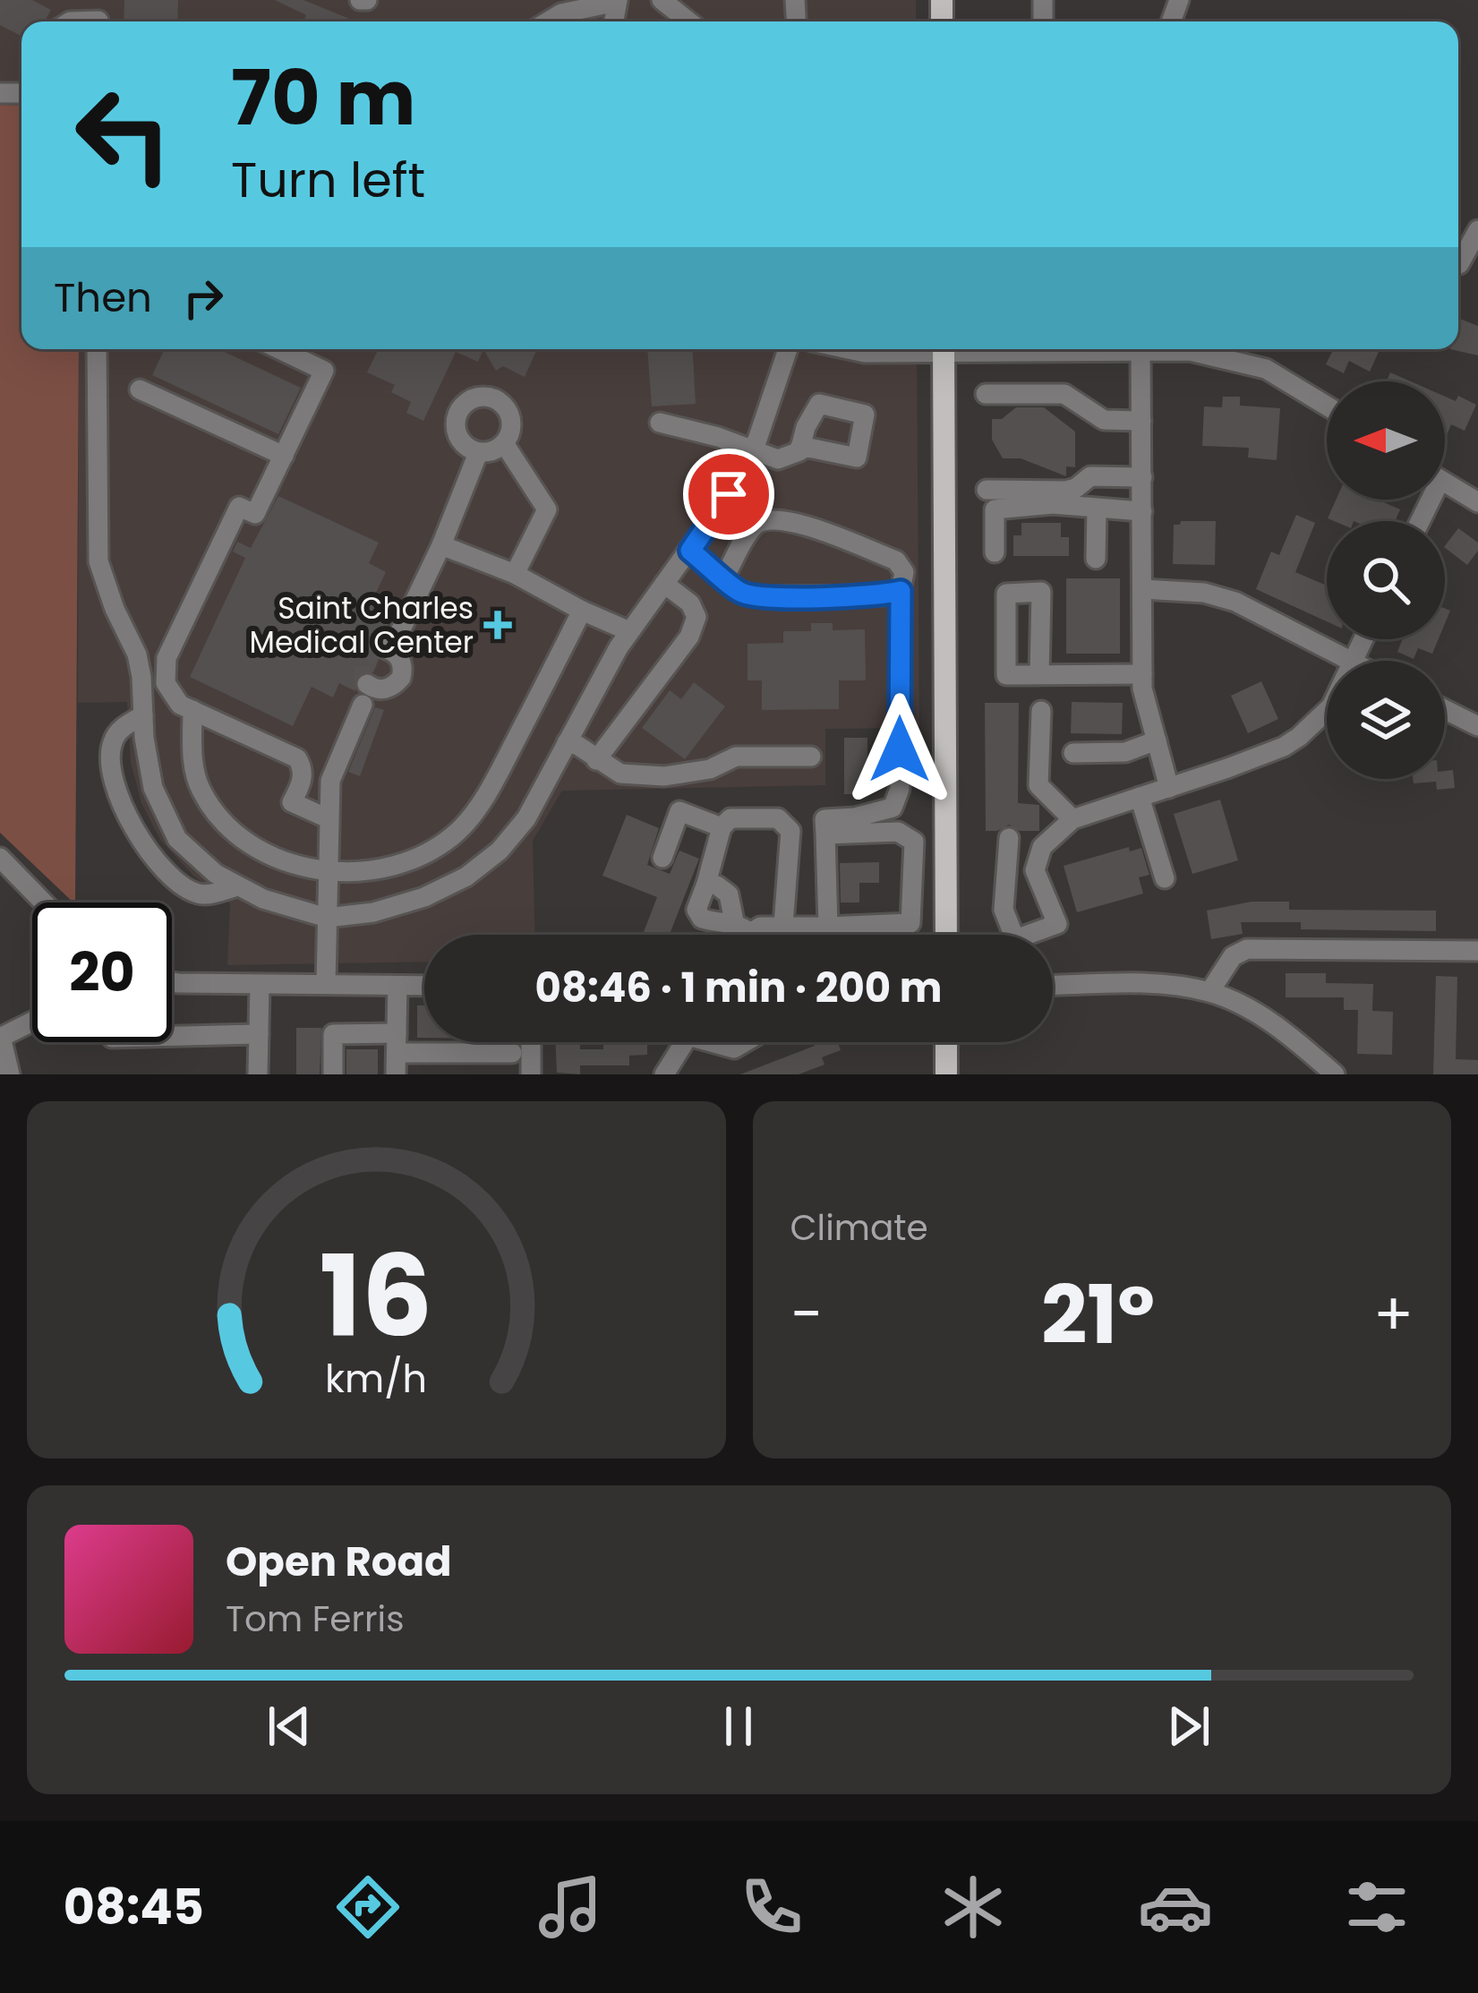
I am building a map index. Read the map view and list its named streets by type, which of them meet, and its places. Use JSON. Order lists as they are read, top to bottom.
{
  "places": {
    "health": ["Saint Charles Medical Center"]
  },
  "north": "left",
  "page": {
    "turn": ["70 m", "Turn left"],
    "then": "Then",
    "limit": "20",
    "trip": "08:46 · 1 min · 200 m",
    "tile": "Climate",
    "heat": ["−", "21°", "+"],
    "song": ["Open Road", "Tom Ferris"],
    "tabs": "08:45",
    "gauge": ["16", "km/h"]
  }
}
